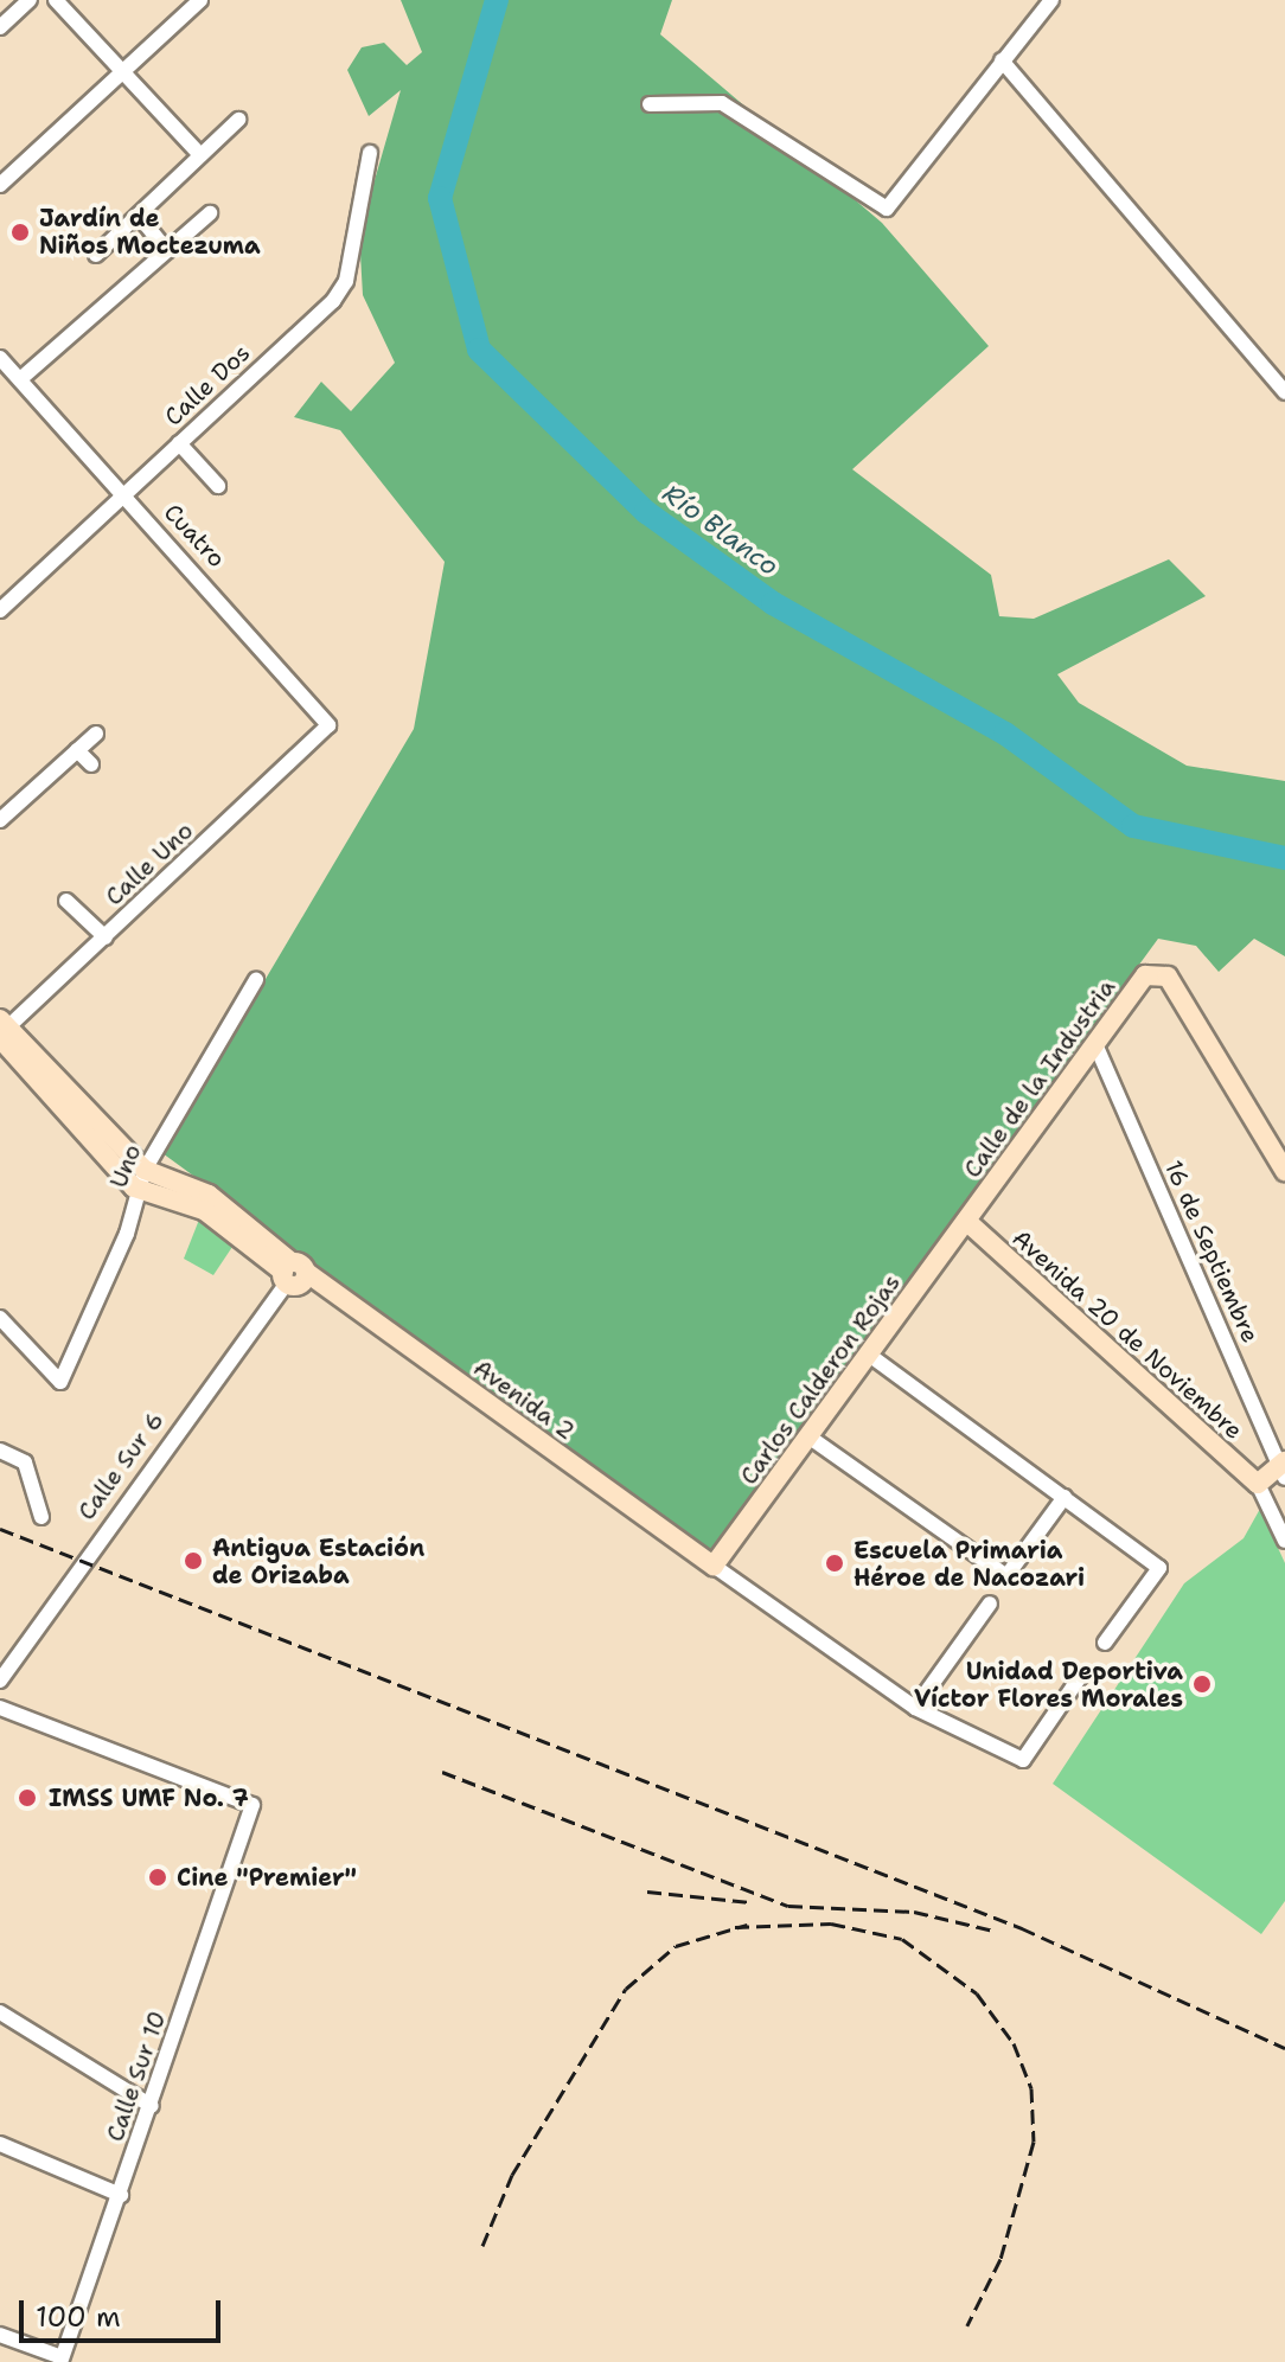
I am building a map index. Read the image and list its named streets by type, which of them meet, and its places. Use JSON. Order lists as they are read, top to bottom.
{
  "streets": {
    "street": [
      "Calle Dos",
      "Cuatro",
      "Calle Uno",
      "Calle de la Industria",
      "Uno",
      "16 de Septiembre",
      "Avenida 20 de Noviembre",
      "Carlos Calderon Rojas",
      "Avenida 2",
      "Calle Sur 6",
      "Calle Sur 10"
    ]
  },
  "crossings": [
    ["Calle Dos", "Cuatro"],
    ["Cuatro", "Calle Uno"],
    ["Calle de la Industria", "16 de Septiembre"],
    ["Calle de la Industria", "Avenida 20 de Noviembre"],
    ["Calle de la Industria", "Carlos Calderon Rojas"],
    ["Uno", "Avenida 2"],
    ["Avenida 20 de Noviembre", "Carlos Calderon Rojas"],
    ["Carlos Calderon Rojas", "Avenida 2"],
    ["Avenida 2", "Calle Sur 6"]
  ],
  "water": ["Río Blanco"],
  "places": [
    "Jardín de Niños Moctezuma",
    "Antigua Estación de Orizaba",
    "Escuela Primaria Héroe de Nacozari",
    "Unidad Deportiva Víctor Flores Morales",
    "IMSS UMF No. 7",
    "Cine \"Premier\""
  ],
  "scale_bar": "100 m"
}
